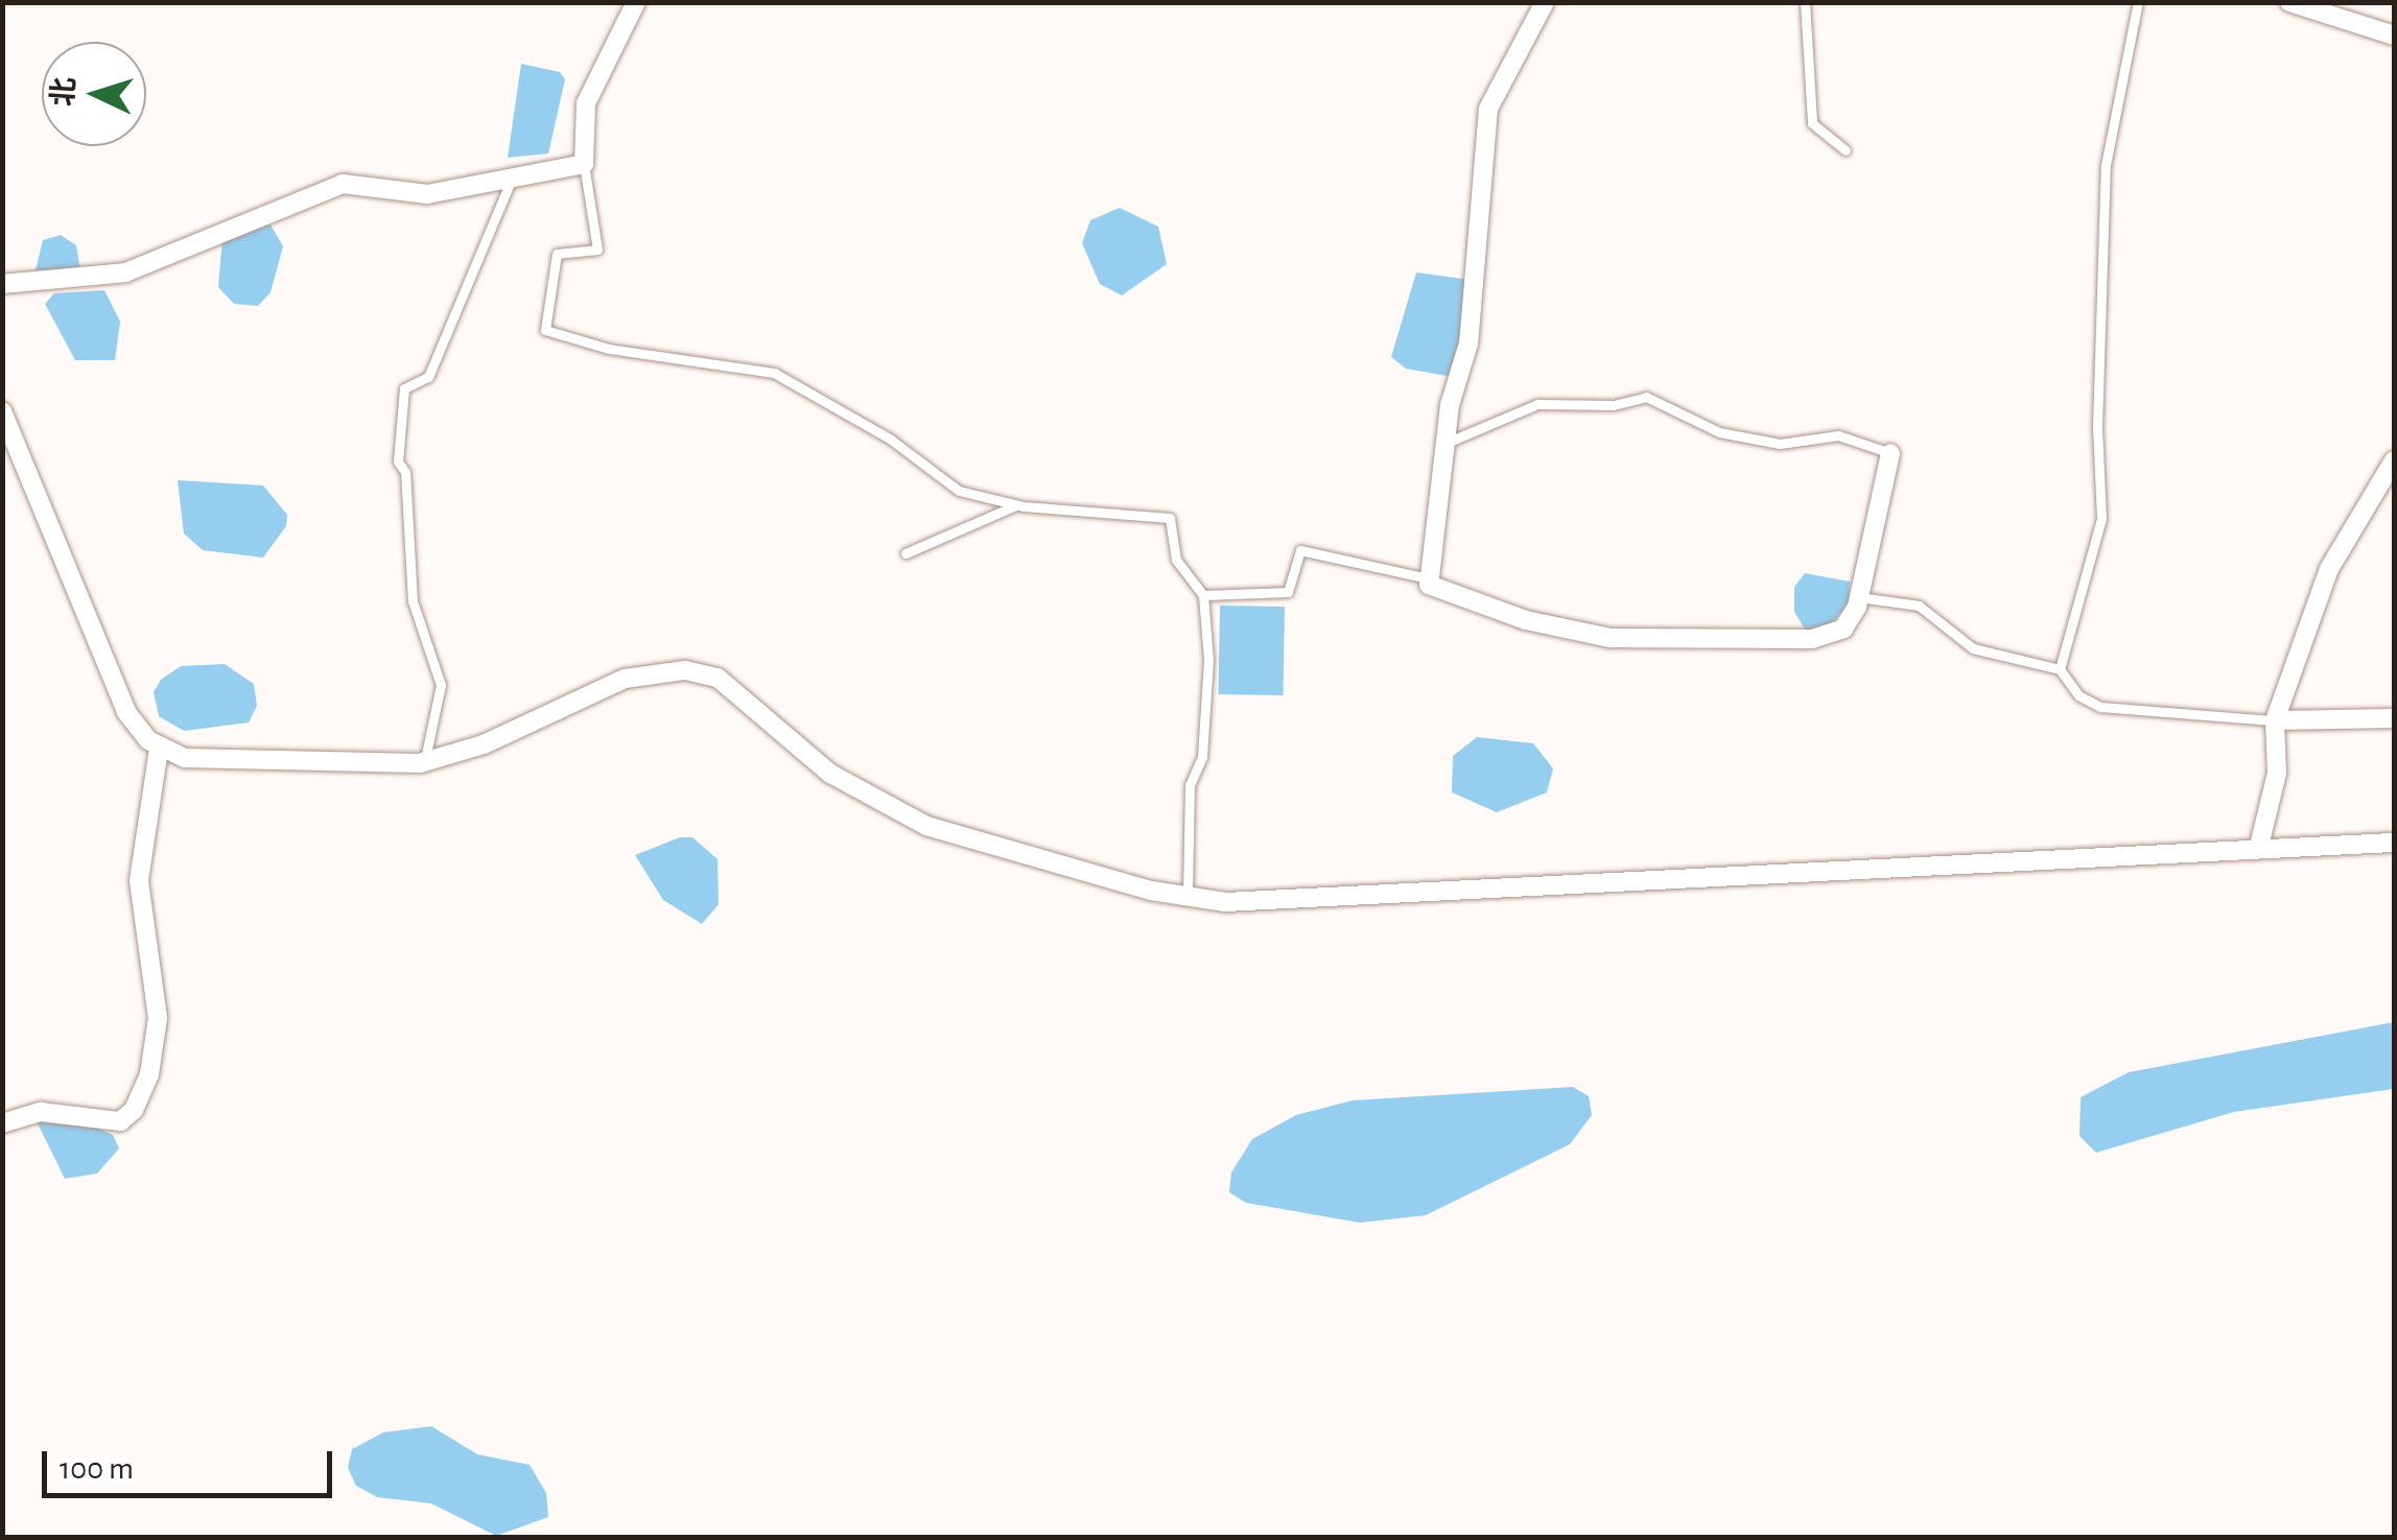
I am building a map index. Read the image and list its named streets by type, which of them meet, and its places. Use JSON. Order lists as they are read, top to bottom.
{
  "scale_bar": "100 m",
  "north": "left"
}
